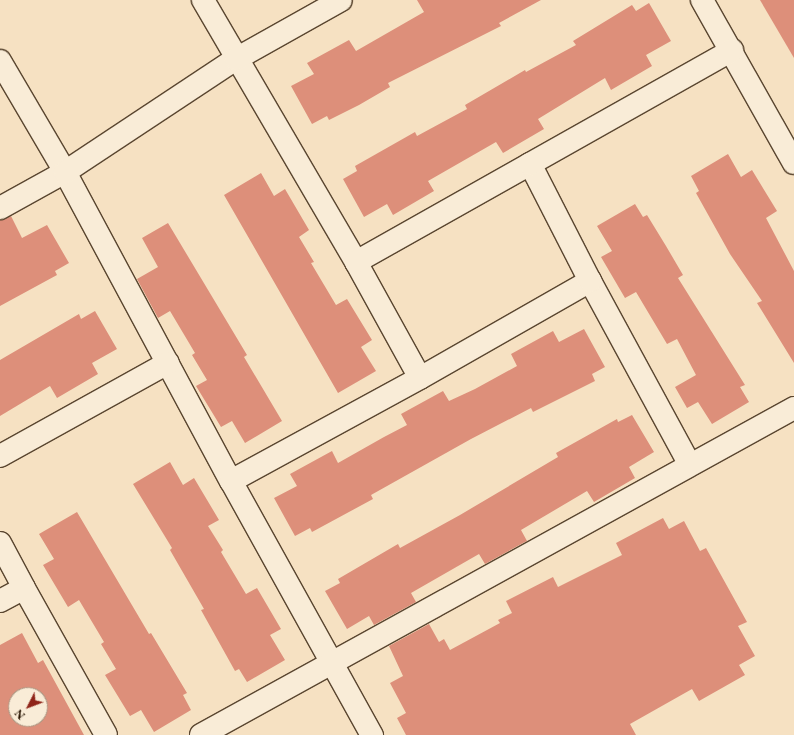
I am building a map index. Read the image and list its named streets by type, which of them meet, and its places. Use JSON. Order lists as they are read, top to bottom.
{
  "north": "bottom left"
}
